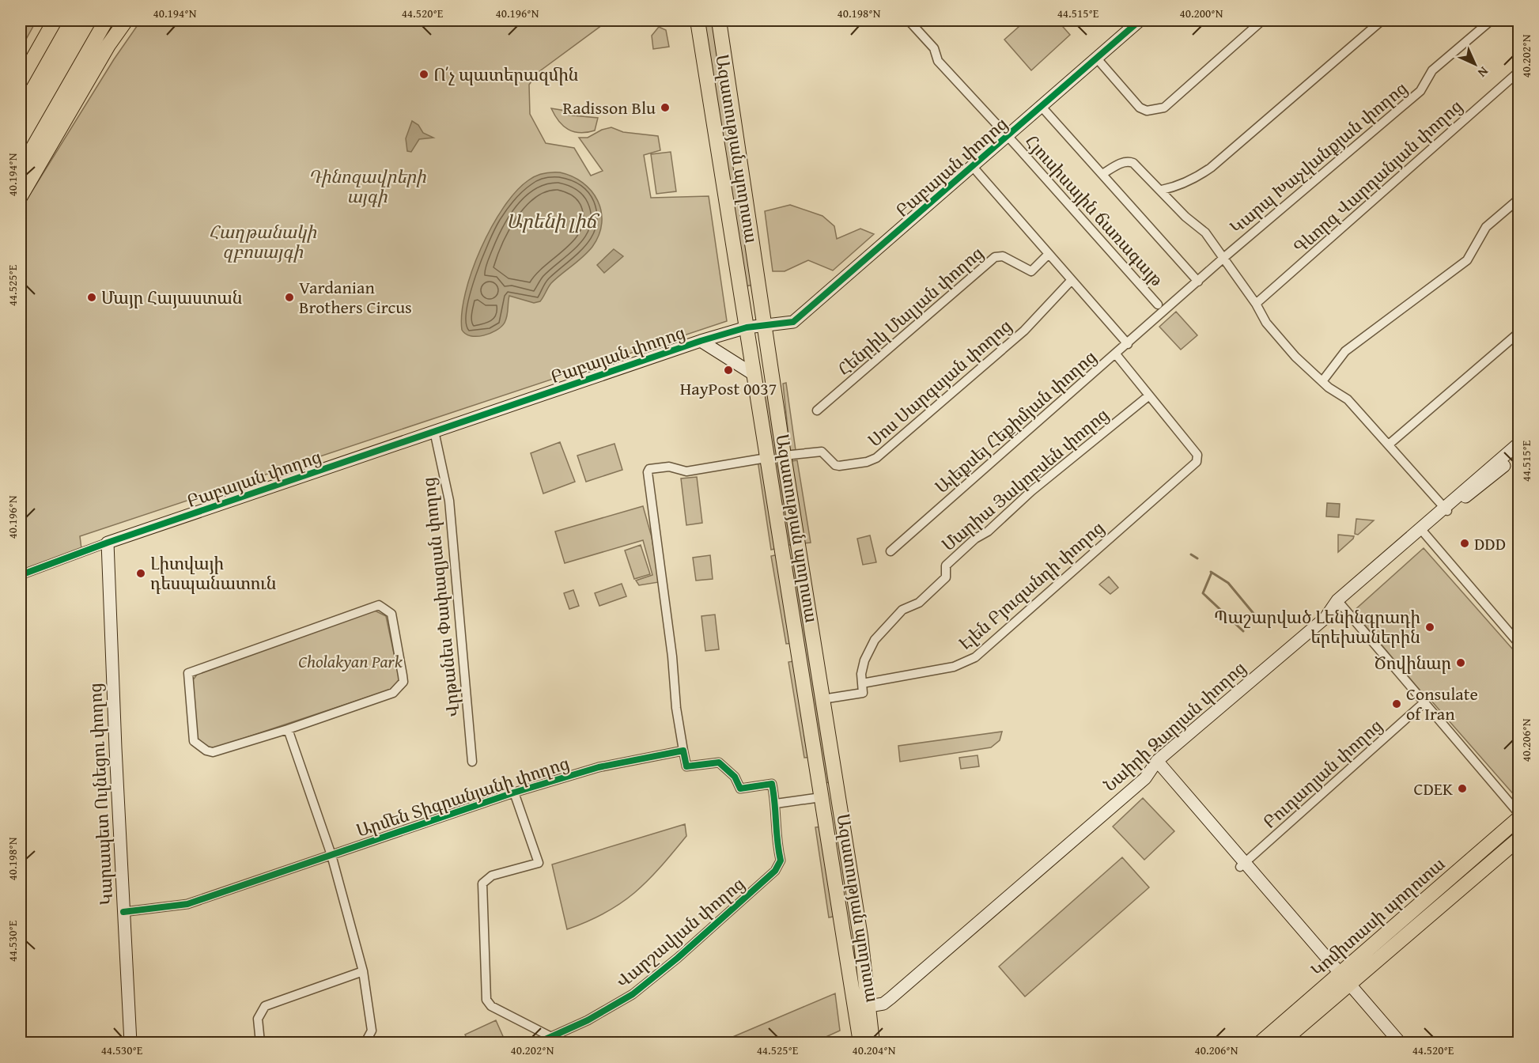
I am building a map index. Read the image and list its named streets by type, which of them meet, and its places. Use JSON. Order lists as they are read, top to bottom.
{
  "streets": {
    "main road": ["Ազատության պողոտա", "Կոմիտասի պողոտա"],
    "street": [
      "Կարպ Խաչվանքյան փողոց",
      "Բաբայան փողոց",
      "Գևորգ Վարդանյան փողոց",
      "Հյուսիսային ճառագայթ",
      "Հենրիկ Մալյան փողոց",
      "Սոս Սարգսյան փողոց",
      "Ալեքսեյ Հեքիմյան փողոց",
      "Մարիա Յակոբսեն փողոց",
      "Էլեն Բյուզանդի փողոց",
      "Վրթանես Փափազյան փողոց",
      "Նաիրի Զարյան փողոց",
      "Բուդաղյան փողոց",
      "Կարապետ Ուլնեցու փողոց",
      "Արմեն Տիգրանյանի փողոց",
      "Վարշավյան փողոց"
    ]
  },
  "crossings": [
    ["Ազատության պողոտա", "Բաբայան փողոց"],
    ["Ազատության պողոտա", "Սոս Սարգսյան փողոց"],
    ["Ազատության պողոտա", "Նաիրի Զարյան փողոց"],
    ["Կարպ Խաչվանքյան փողոց", "Ալեքսեյ Հեքիմյան փողոց"],
    ["Բաբայան փողոց", "Հյուսիսային ճառագայթ"],
    ["Բաբայան փողոց", "Վրթանես Փափազյան փողոց"],
    ["Բաբայան փողոց", "Կարապետ Ուլնեցու փողոց"],
    ["Մարիա Յակոբսեն փողոց", "Էլեն Բյուզանդի փողոց"],
    ["Կարապետ Ուլնեցու փողոց", "Արմեն Տիգրանյանի փողոց"]
  ],
  "water": ["Արենի լիճ"],
  "parks": ["Դինոզավրերի այգի", "Հաղթանակի զբոսայգի", "Cholakyan Park"],
  "places": [
    "Ո՛չ պատերազմին",
    "Radisson Blu",
    "Մայր Հայաստան",
    "Vardanian Brothers Circus",
    "HayPost 0037",
    "DDD",
    "Լիտվայի դեսպանատուն",
    "Պաշարված Լենինգրադի երեխաներին",
    "Ծովինար",
    "Consulate of Iran",
    "CDEK"
  ],
  "north": "bottom right",
  "coordinates": [
    "40.194°N",
    "44.520°E",
    "40.196°N",
    "40.198°N",
    "44.515°E",
    "40.200°N",
    "40.202°N",
    "44.525°E",
    "40.206°N",
    "44.530°E",
    "40.204°N"
  ]
}
